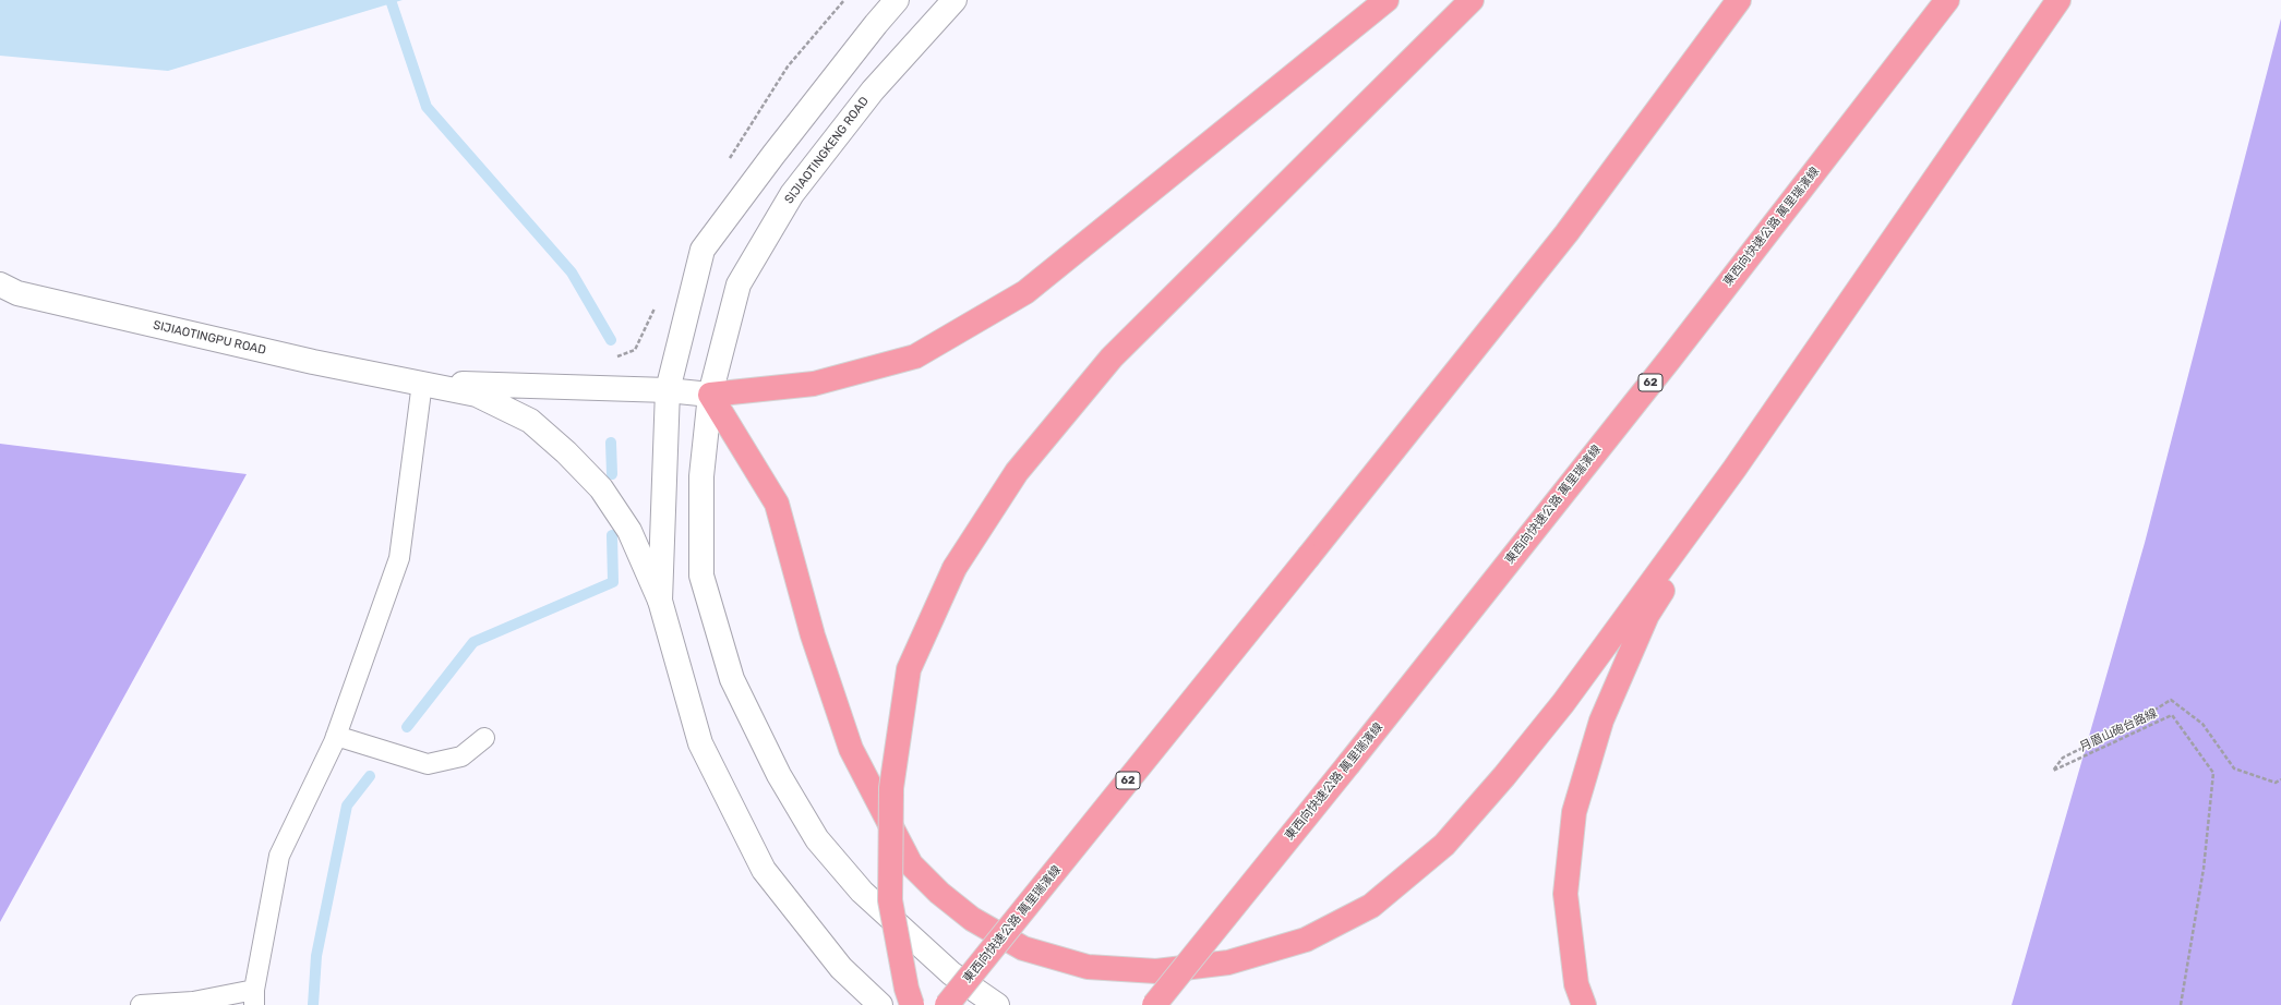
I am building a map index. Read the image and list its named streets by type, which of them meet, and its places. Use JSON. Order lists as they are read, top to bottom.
{
  "streets": {
    "highway": ["東西向快速公路 萬里瑞濱線", "62"],
    "street": ["SIJIAOTINGKENG ROAD", "SIJIAOTINGPU ROAD"],
    "path": ["月眉山砲台路線"]
  }
}
